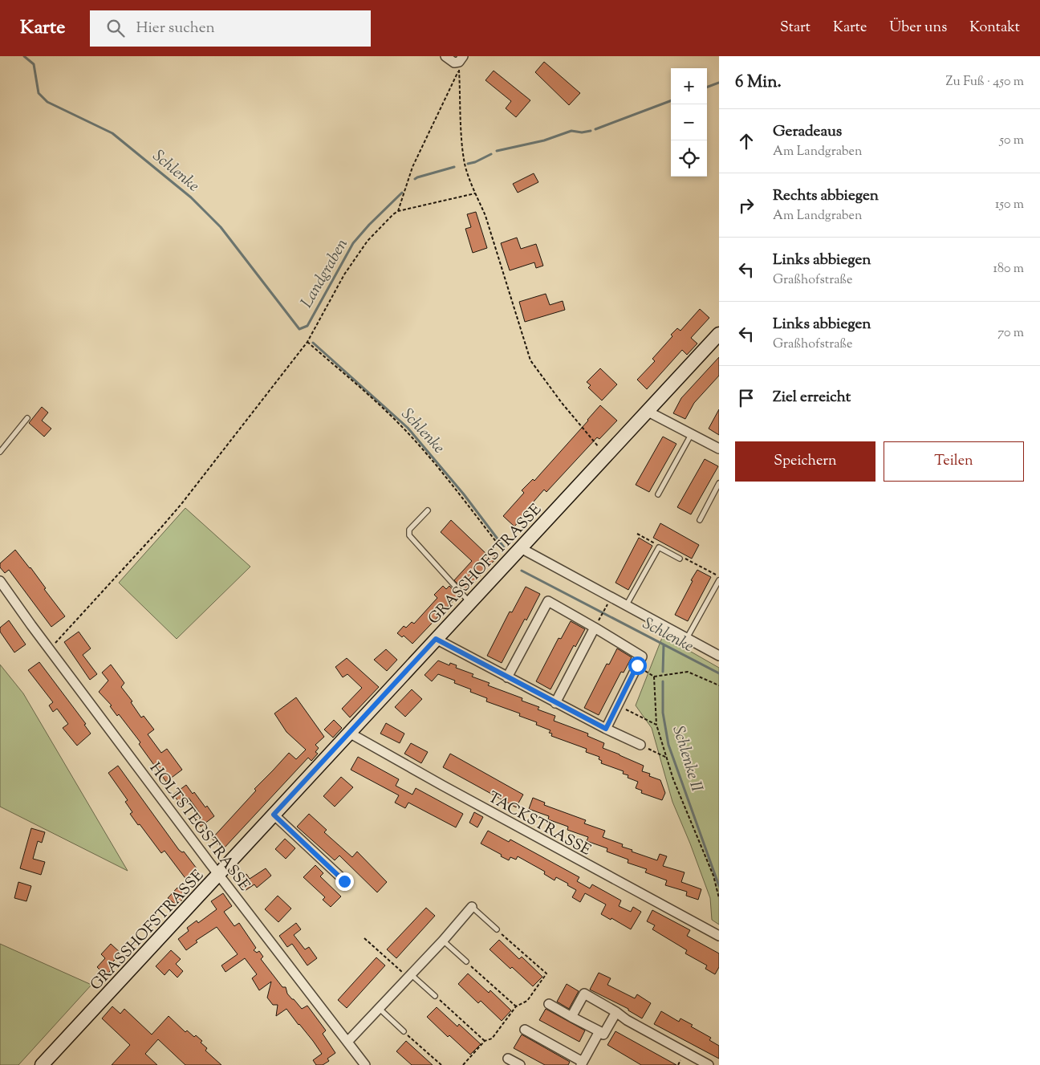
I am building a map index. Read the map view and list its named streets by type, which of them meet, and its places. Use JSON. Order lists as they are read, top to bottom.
{
  "streets": {
    "street": ["GRASSHOFSTRASSE", "TACKSTRASSE", "HOLTSTEGSTRASSE"]
  },
  "crossings": [
    ["GRASSHOFSTRASSE", "TACKSTRASSE"],
    ["GRASSHOFSTRASSE", "HOLTSTEGSTRASSE"]
  ],
  "water": ["Schlenke", "Landgraben", "Schlenke II"],
  "page": {
    "header": "Karte",
    "search": "Hier suchen",
    "nav": [
      "Start",
      "Karte",
      "Über uns",
      "Kontakt"
    ],
    "heading": ["6 Min.", "Zu Fuß · 450 m"],
    "map_buttons": ["+", "−"],
    "list": [
      ["Geradeaus", "Am Landgraben", "50 m"],
      ["Rechts abbiegen", "Am Landgraben", "150 m"],
      ["Links abbiegen", "Graßhofstraße", "180 m"],
      ["Links abbiegen", "Graßhofstraße", "70 m"],
      "Ziel erreicht"
    ],
    "buttons": ["Speichern", "Teilen"]
  }
}
